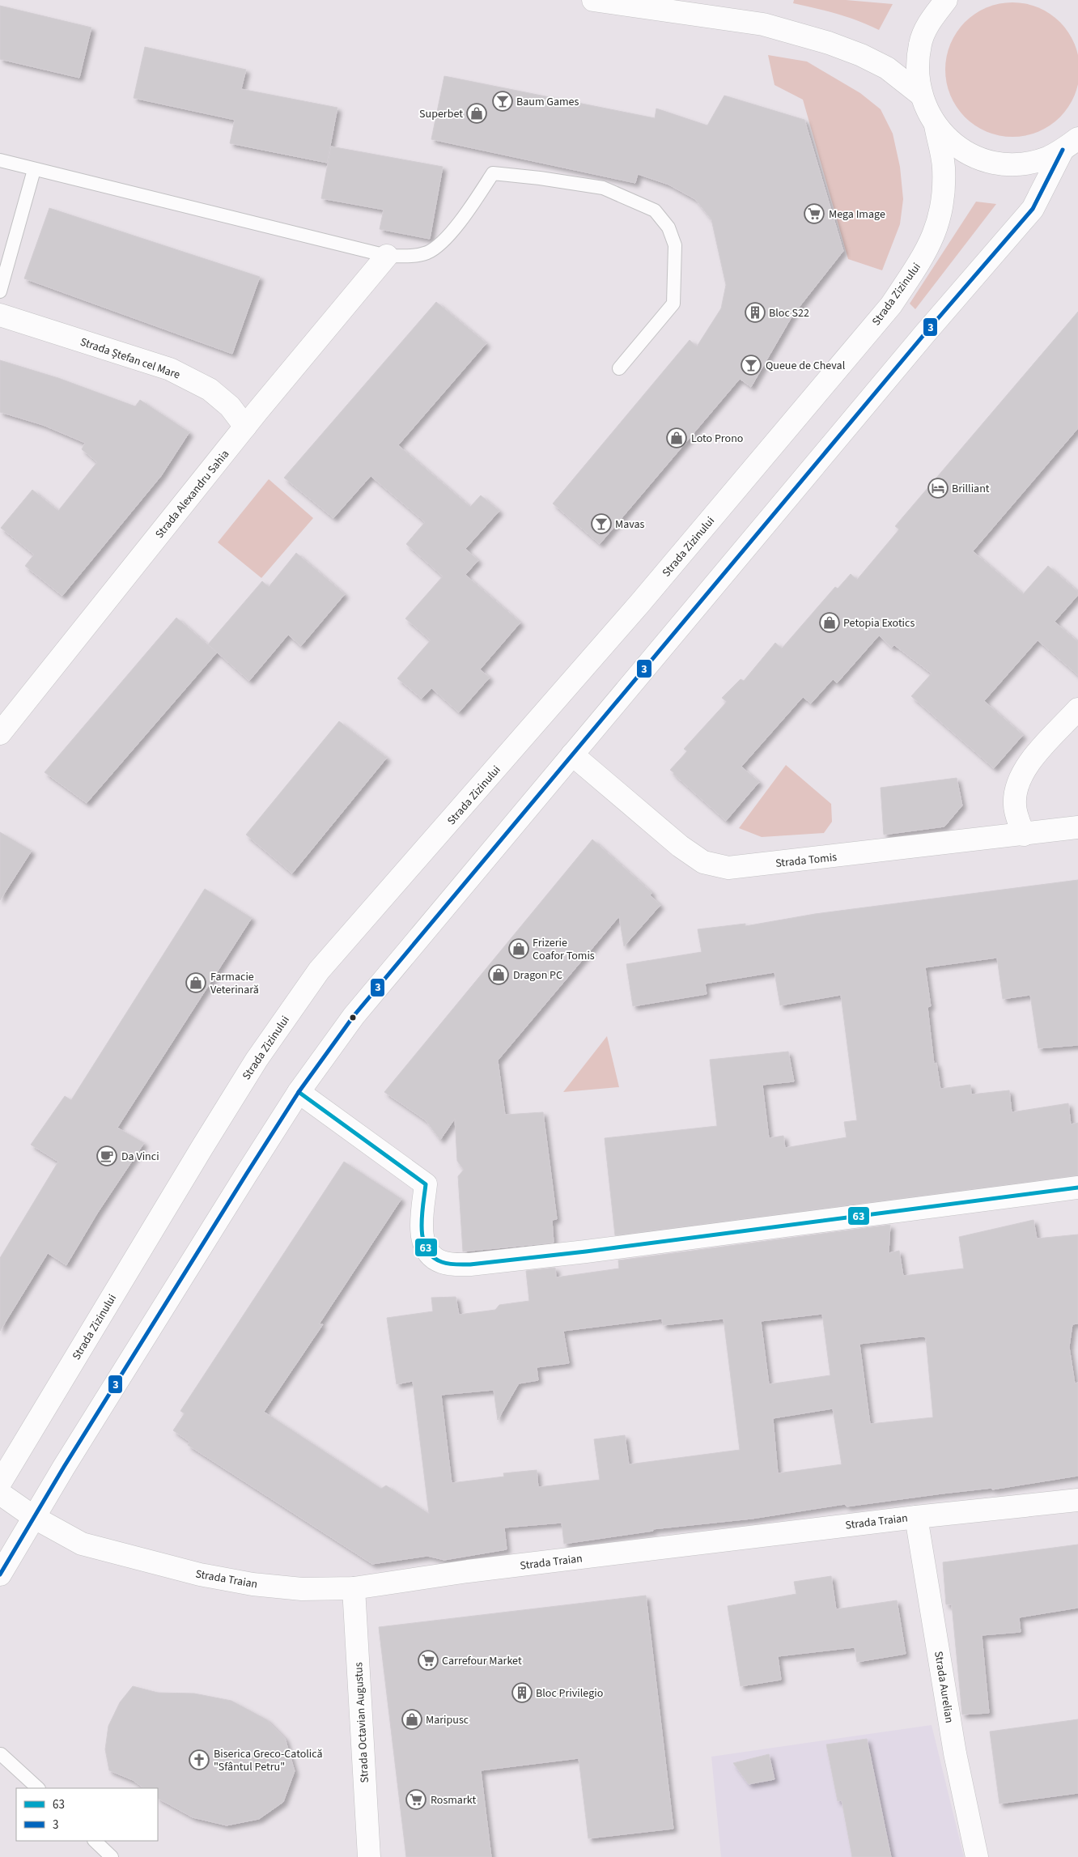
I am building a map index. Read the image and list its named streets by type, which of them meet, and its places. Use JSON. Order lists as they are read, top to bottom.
{
  "streets": {
    "street": [
      "Strada Zizinului",
      "Strada Ștefan cel Mare",
      "Strada Alexandru Sahia",
      "Strada Tomis",
      "Strada Traian",
      "Strada Aurelian",
      "Strada Octavian Augustus"
    ]
  },
  "crossings": [
    ["Strada Ștefan cel Mare", "Strada Alexandru Sahia"],
    ["Strada Traian", "Strada Aurelian"],
    ["Strada Traian", "Strada Octavian Augustus"]
  ],
  "places": {
    "bar": ["Baum Games", "Queue de Cheval", "Mavas"],
    "shop": [
      "Superbet",
      "Loto Prono",
      "Petopia Exotics",
      "Frizerie Coafor Tomis",
      "Dragon PC",
      "Farmacie Veterinară",
      "Maripusc"
    ],
    "supermarket": ["Mega Image", "Carrefour Market", "Rosmarkt"],
    "building": ["Bloc S22", "Bloc Privilegio"],
    "hotel": ["Brilliant"],
    "cafe": ["Da Vinci"],
    "church": ["Biserica Greco-Catolică \"Sfântul Petru\""]
  },
  "lines": ["transit line 3", "transit line 63"],
  "legend": ["63", "3"]
}
